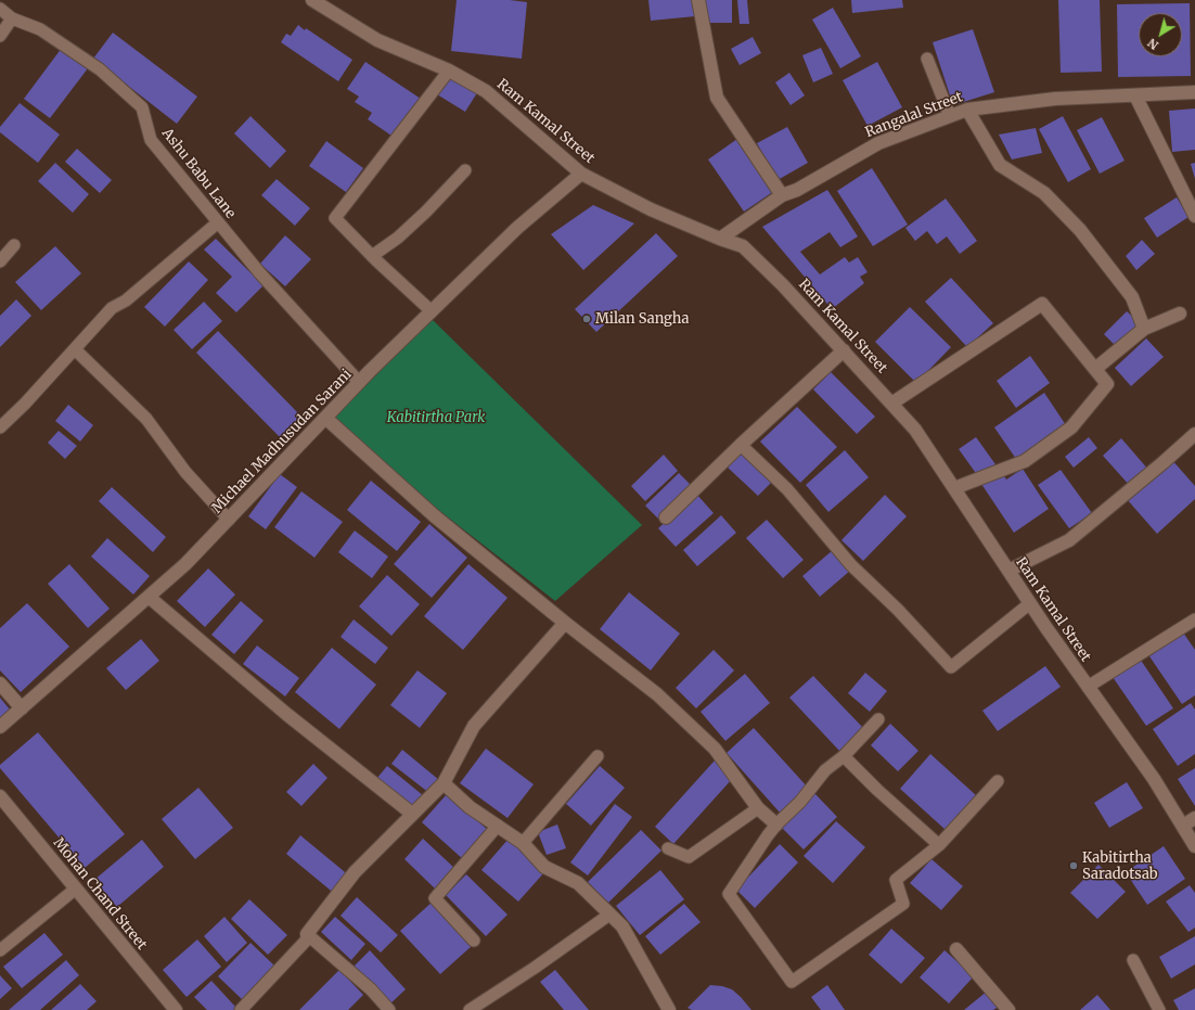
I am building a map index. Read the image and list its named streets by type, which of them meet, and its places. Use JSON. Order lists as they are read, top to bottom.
{
  "streets": {
    "street": [
      "Rangalal Street",
      "Ram Kamal Street",
      "Michael Madhusudan Sarani",
      "Mohan Chand Street"
    ],
    "lane": ["Ashu Babu Lane"]
  },
  "crossings": [
    ["Rangalal Street", "Ram Kamal Street"],
    ["Ram Kamal Street", "Michael Madhusudan Sarani"],
    ["Ashu Babu Lane", "Michael Madhusudan Sarani"]
  ],
  "parks": ["Kabitirtha Park"],
  "places": ["Milan Sangha", "Kabitirtha Saradotsab"],
  "north": "bottom left"
}
